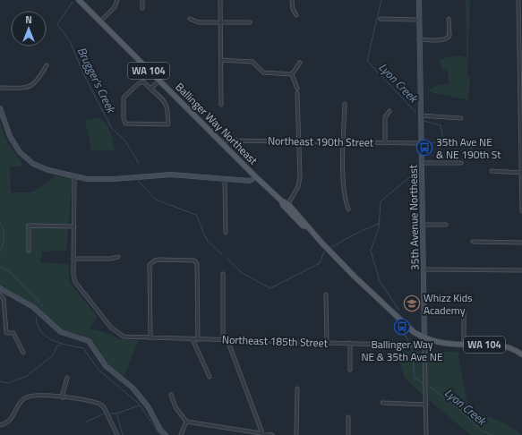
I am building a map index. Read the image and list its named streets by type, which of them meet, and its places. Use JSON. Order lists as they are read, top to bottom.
{
  "streets": {
    "main road": ["WA 104", "Ballinger Way Northeast"],
    "street": ["Northeast 190th Street", "35th Avenue Northeast", "Northeast 185th Street"]
  },
  "crossings": [
    ["WA 104", "Ballinger Way Northeast"],
    ["WA 104", "35th Avenue Northeast"],
    ["Ballinger Way Northeast", "Northeast 190th Street"],
    ["Northeast 190th Street", "35th Avenue Northeast"]
  ],
  "water": ["Brugger's Creek", "Lyon Creek"],
  "places": {
    "bus stop": ["35th Ave NE & NE 190th St", "Ballinger Way NE & 35th Ave NE"],
    "school or university": ["Whizz Kids Academy"]
  },
  "north": "top"
}
